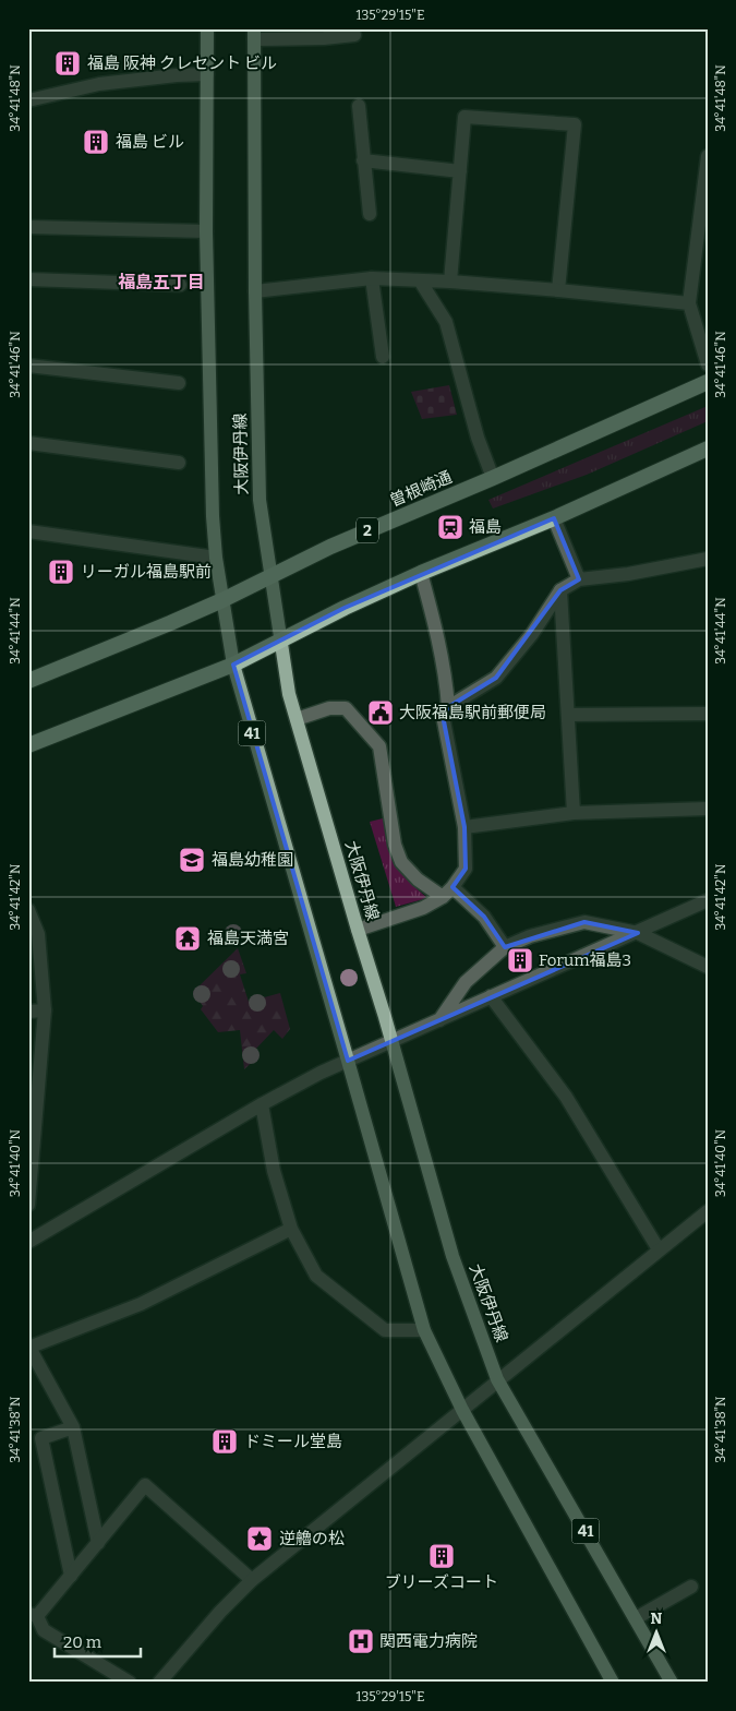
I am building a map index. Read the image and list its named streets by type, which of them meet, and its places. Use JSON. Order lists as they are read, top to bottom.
{
  "streets": {
    "highway": ["曽根崎通", "2"],
    "main road": ["大阪伊丹線", "41"]
  },
  "crossings": [
    ["大阪伊丹線", "曽根崎通"]
  ],
  "districts": ["福島五丁目"],
  "places": {
    "building": [
      "福島 阪神 クレセント ビル",
      "福島 ビル",
      "リーガル福島駅前",
      "Forum福島3",
      "ドミール堂島",
      "ブリーズコート"
    ],
    "station": ["福島"],
    "public building": ["大阪福島駅前郵便局"],
    "school or university": ["福島幼稚園"],
    "temple": ["福島天満宮"],
    "place": ["逆艪の松"],
    "hospital": ["関西電力病院"]
  },
  "scale_bar": "20 m",
  "north": "top",
  "coordinates": [
    "135°29'15\"E",
    "34°41'48\"N",
    "34°41'46\"N",
    "34°41'44\"N",
    "34°41'42\"N",
    "34°41'40\"N",
    "34°41'38\"N"
  ]
}
